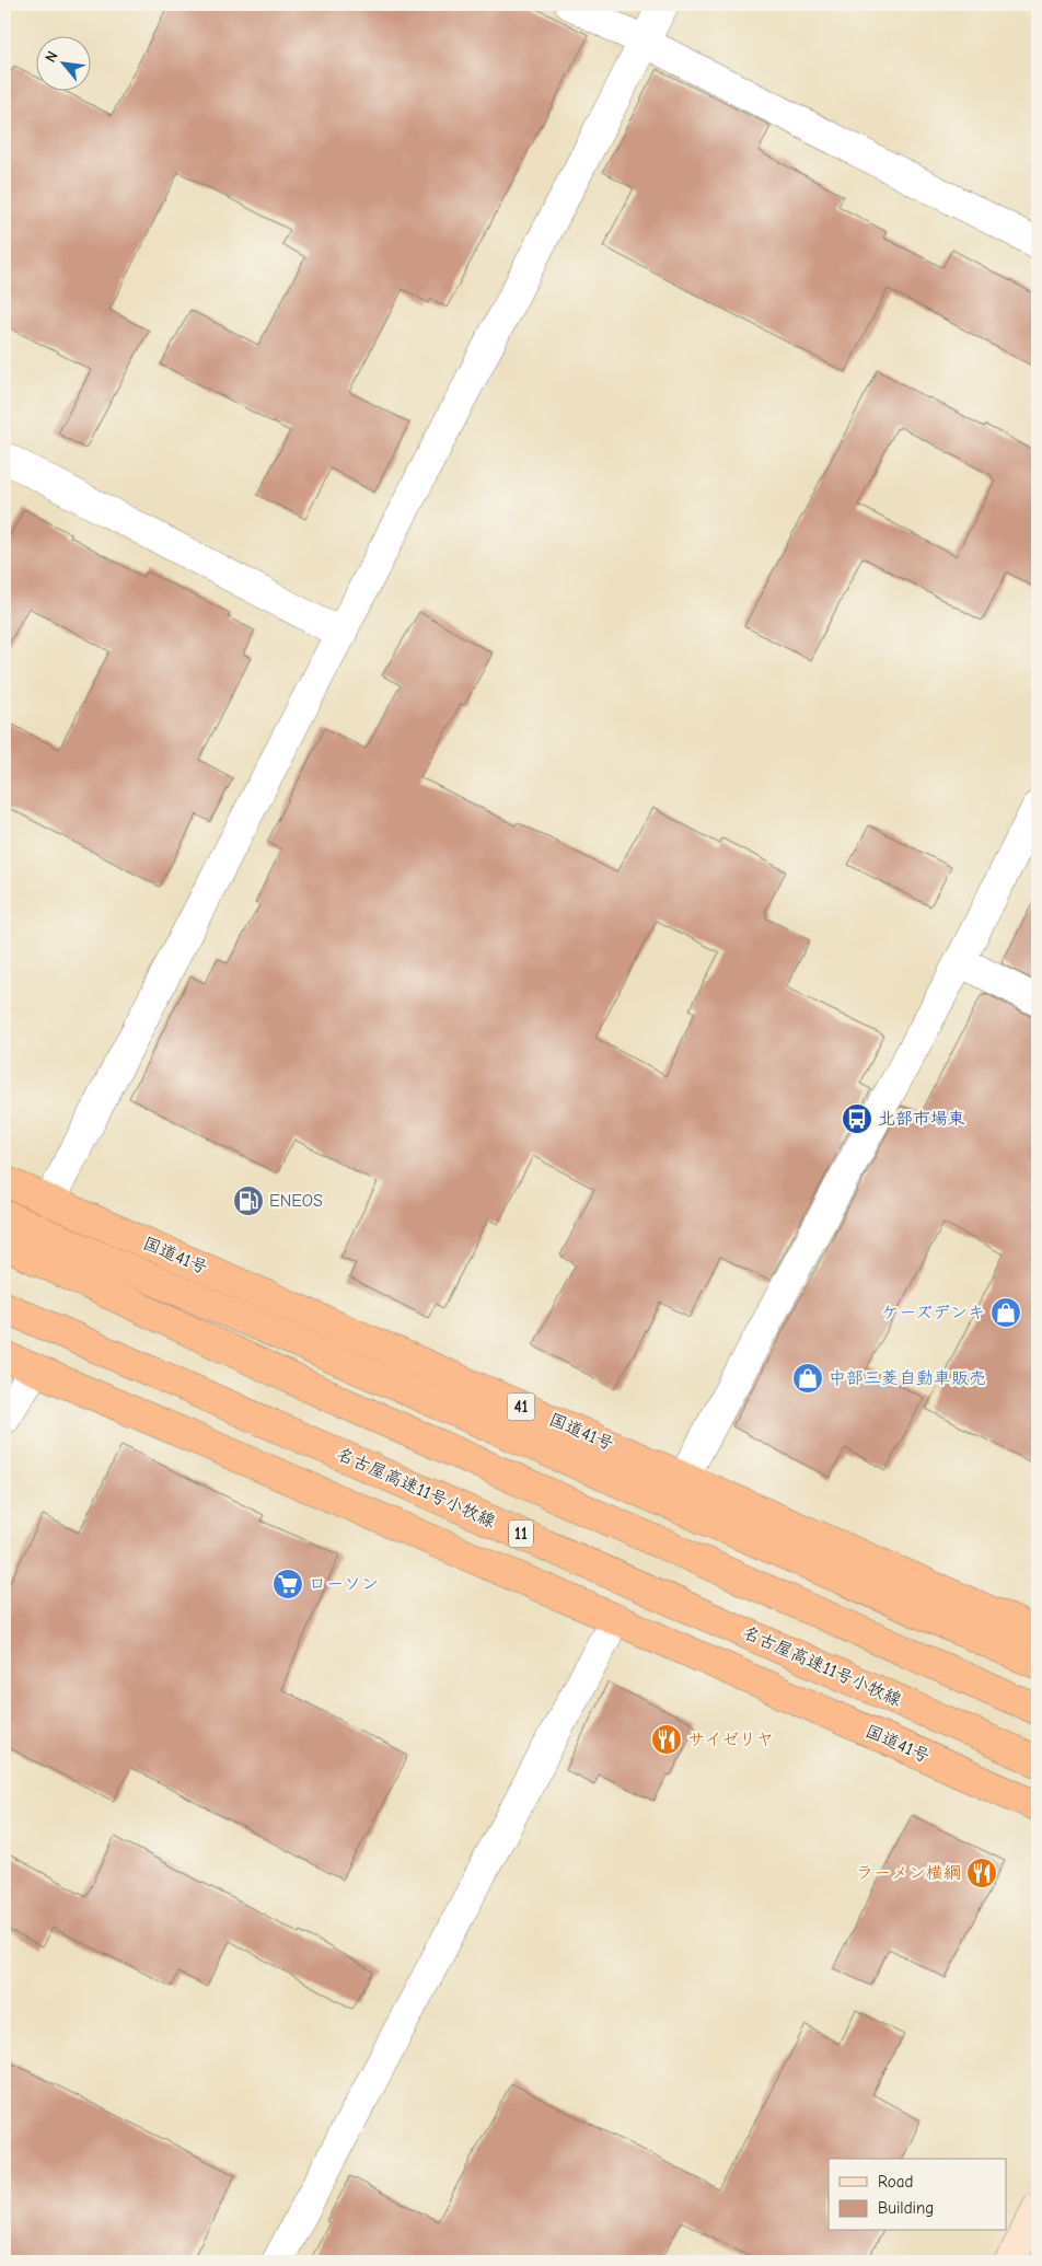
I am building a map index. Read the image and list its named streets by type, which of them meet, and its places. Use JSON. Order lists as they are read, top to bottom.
{
  "streets": {
    "highway": [
      "国道41号",
      "41",
      "名古屋高速11号小牧線",
      "11"
    ]
  },
  "places": {
    "bus stop": ["北部市場東"],
    "fuel station": ["ENEOS"],
    "shop": ["ケーズデンキ", "中部三菱自動車販売"],
    "supermarket": ["ローソン"],
    "restaurant": ["サイゼリヤ", "ラーメン横綱"]
  },
  "legend": ["Road", "Building"],
  "north": "top left"
}
